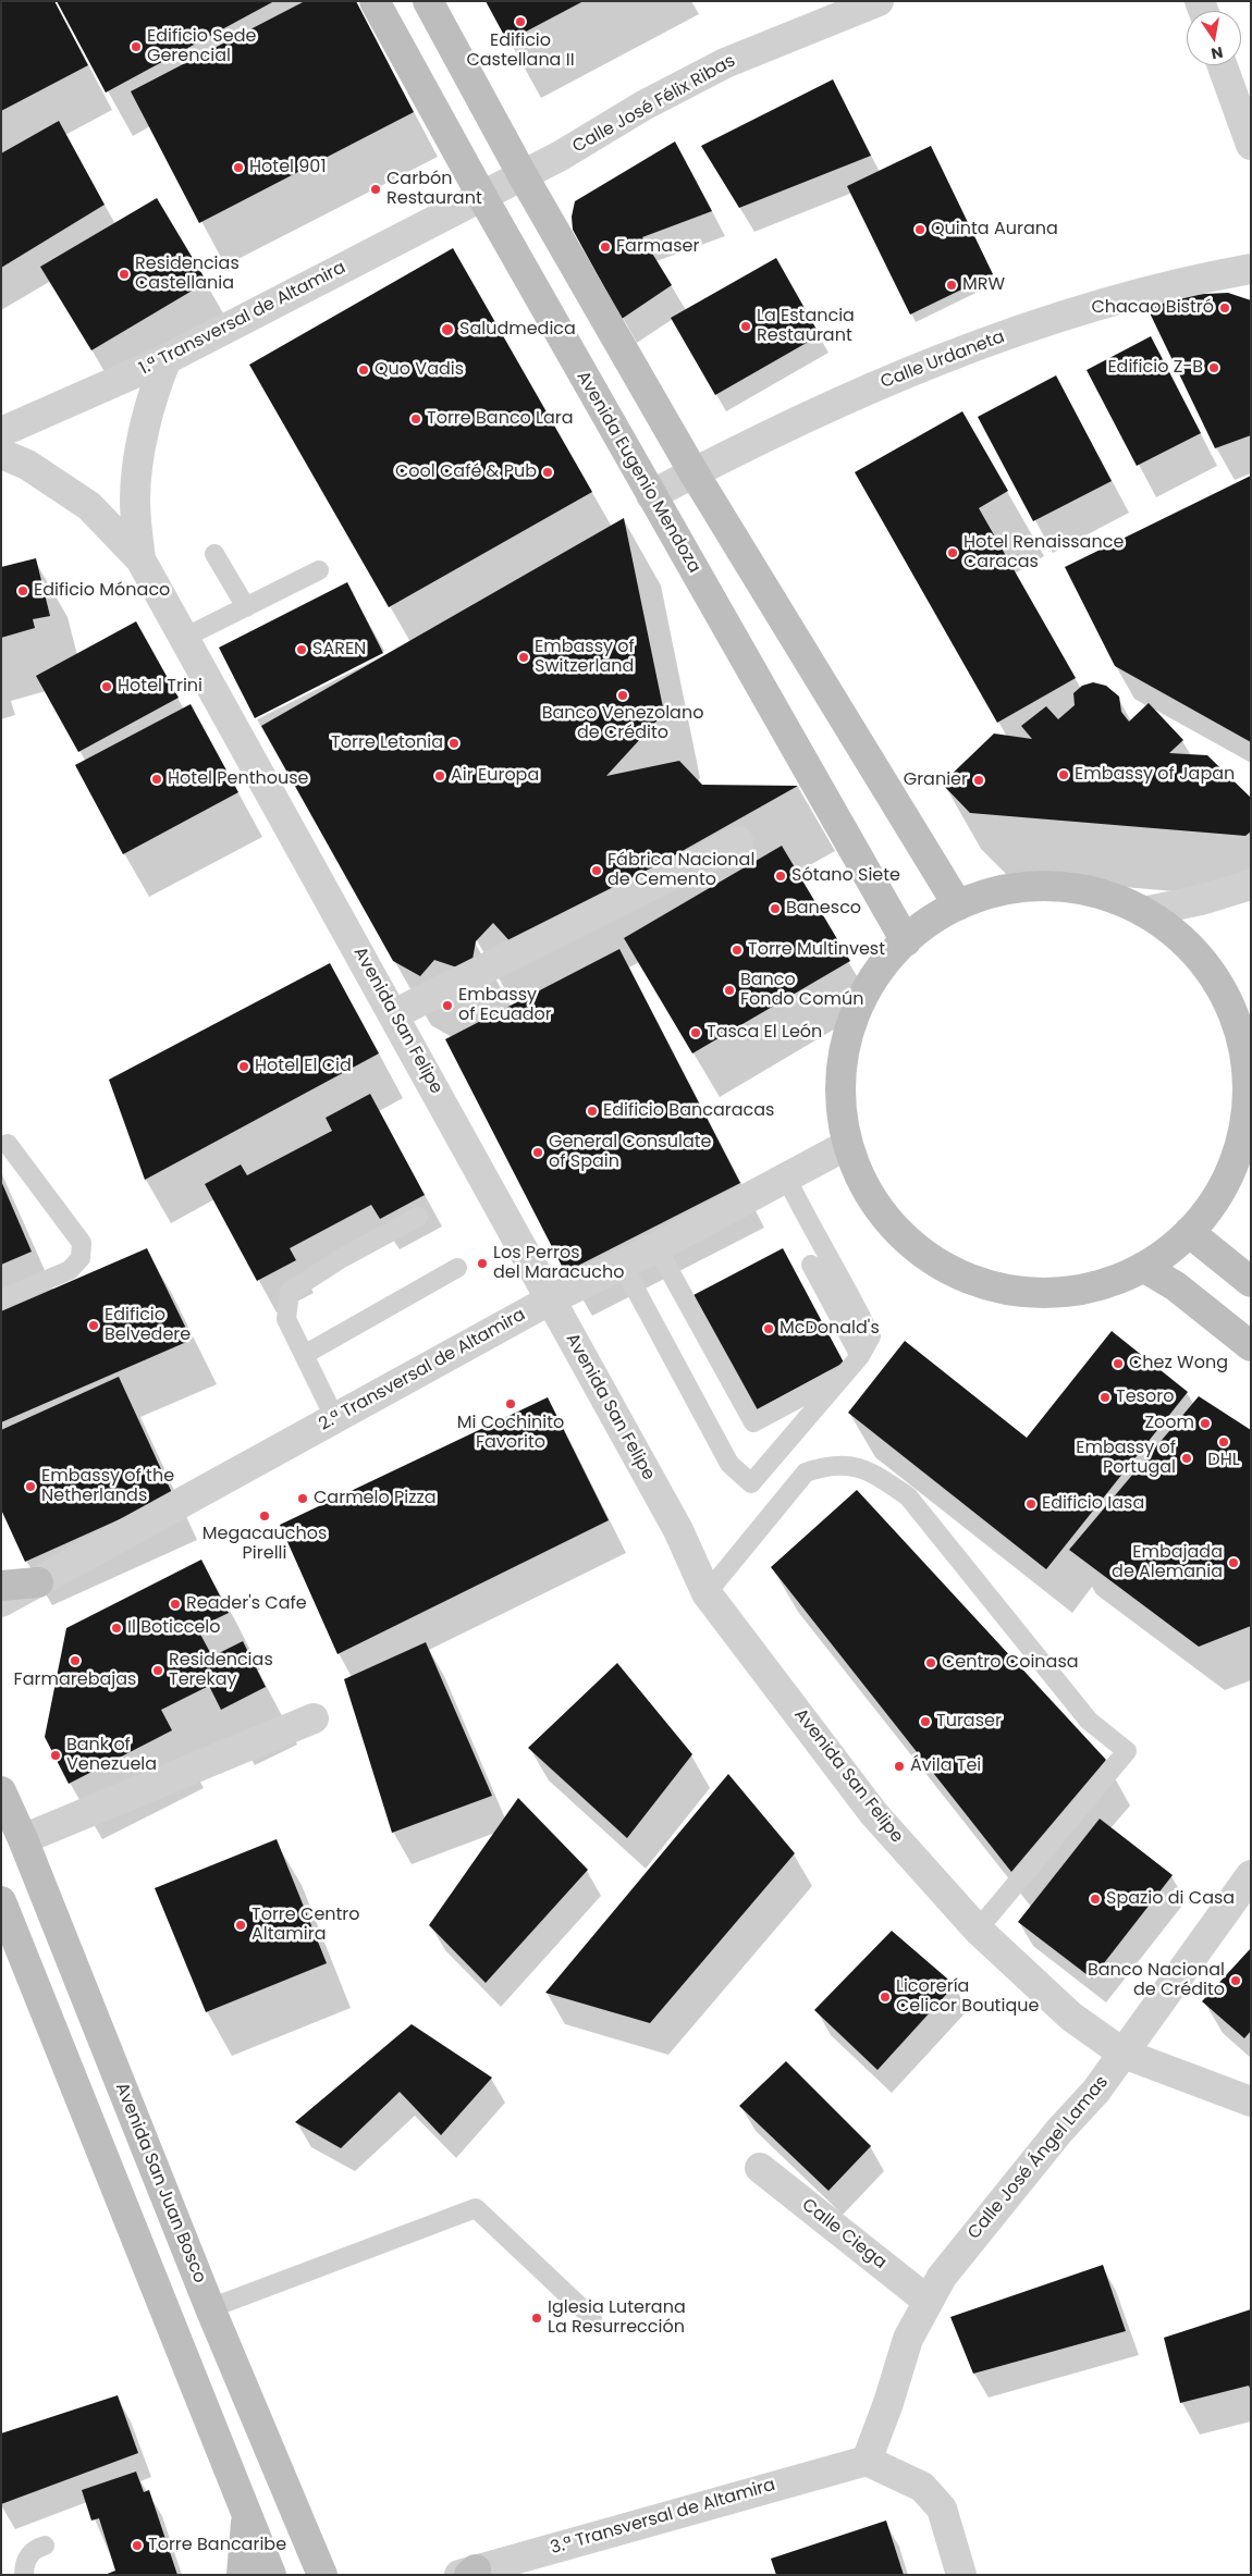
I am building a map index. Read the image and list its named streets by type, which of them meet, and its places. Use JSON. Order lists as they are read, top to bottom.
{
  "streets": {
    "street": [
      "Calle José Félix Ribas",
      "1.ª Transversal de Altamira",
      "Calle Urdaneta",
      "Avenida Eugenio Mendoza",
      "Avenida San Felipe",
      "2.ª Transversal de Altamira",
      "Calle José Ángel Lamas",
      "Avenida San Juan Bosco",
      "Calle Ciega",
      "3.ª Transversal de Altamira"
    ]
  },
  "crossings": [
    ["Calle José Félix Ribas", "1.ª Transversal de Altamira"],
    ["Calle José Félix Ribas", "Avenida Eugenio Mendoza"],
    ["1.ª Transversal de Altamira", "Avenida Eugenio Mendoza"],
    ["1.ª Transversal de Altamira", "Avenida San Felipe"],
    ["Calle Urdaneta", "Avenida Eugenio Mendoza"],
    ["Avenida San Felipe", "2.ª Transversal de Altamira"],
    ["Avenida San Felipe", "Calle José Ángel Lamas"],
    ["Calle José Ángel Lamas", "Calle Ciega"],
    ["Calle José Ángel Lamas", "3.ª Transversal de Altamira"]
  ],
  "places": [
    "Edificio Castellana II",
    "Edificio Sede Gerencial",
    "Hotel 901",
    "Carbón Restaurant",
    "Quinta Aurana",
    "Farmaser",
    "Residencias Castellania",
    "MRW",
    "Chacao Bistró",
    "La Estancia Restaurant",
    "Saludmedica",
    "Edificio Z-B",
    "Quo Vadis",
    "Torre Banco Lara",
    "Cool Café & Pub",
    "Hotel Renaissance Caracas",
    "Edificio Mónaco",
    "SAREN",
    "Embassy of Switzerland",
    "Hotel Trini",
    "Banco Venezolano de Crédito",
    "Torre Letonia",
    "Embassy of Japan",
    "Air Europa",
    "Hotel Penthouse",
    "Granier",
    "Fábrica Nacional de Cemento",
    "Sótano Siete",
    "Banesco",
    "Torre Multinvest",
    "Banco Fondo Común",
    "Embassy of Ecuador",
    "Tasca El León",
    "Hotel El Cid",
    "Edificio Bancaracas",
    "General Consulate of Spain",
    "Los Perros del Maracucho",
    "Edificio Belvedere",
    "McDonald's",
    "Chez Wong",
    "Tesoro",
    "Mi Cochinito Favorito",
    "Zoom",
    "DHL",
    "Embassy of Portugal",
    "Embassy of the Netherlands",
    "Carmelo Pizza",
    "Edificio Iasa",
    "Megacauchos Pirelli",
    "Embajada de Alemania",
    "Reader's Cafe",
    "Il Boticcelo",
    "Farmarebajas",
    "Centro Coinasa",
    "Residencias Terekay",
    "Turaser",
    "Bank of Venezuela",
    "Ávila Tei",
    "Spazio di Casa",
    "Torre Centro Altamira",
    "Banco Nacional de Crédito",
    "Licorería Celicor Boutique",
    "Iglesia Luterana La Resurrección",
    "Torre Bancaribe"
  ],
  "north": "bottom"
}
